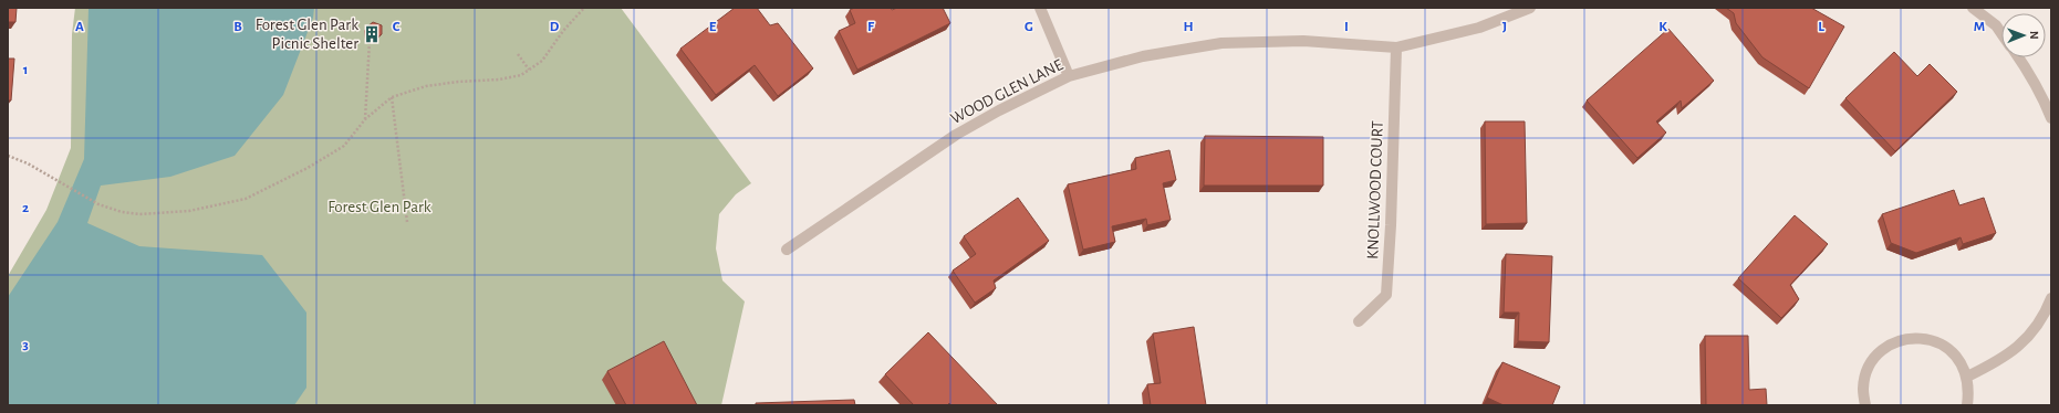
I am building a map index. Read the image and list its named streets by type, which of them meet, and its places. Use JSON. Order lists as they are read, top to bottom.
{
  "streets": {
    "street": ["WOOD GLEN LANE", "KNOLLWOOD COURT"]
  },
  "crossings": [
    ["WOOD GLEN LANE", "KNOLLWOOD COURT"]
  ],
  "parks": ["Forest Glen Park"],
  "places": {
    "building": ["Forest Glen Park Picnic Shelter"]
  },
  "north": "right",
  "grid": {
    "columns": [
      "A",
      "B",
      "C",
      "D",
      "E",
      "F",
      "G",
      "H",
      "I",
      "J",
      "K",
      "L",
      "M"
    ],
    "rows": ["1", "2", "3"]
  }
}
